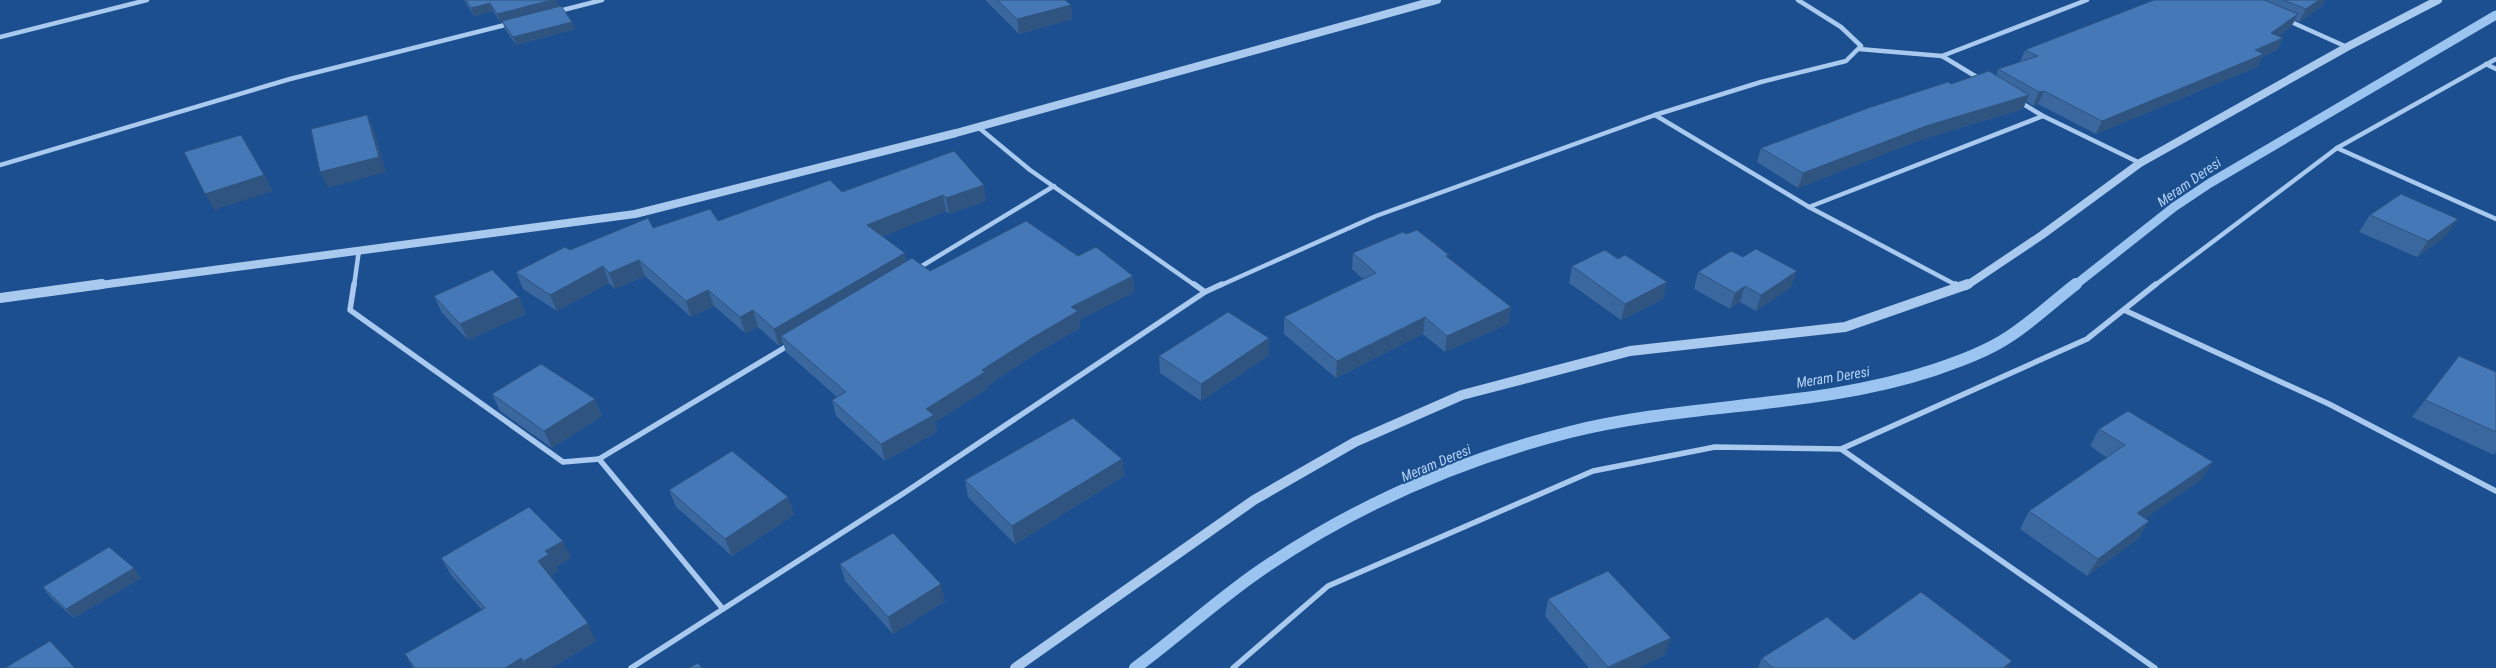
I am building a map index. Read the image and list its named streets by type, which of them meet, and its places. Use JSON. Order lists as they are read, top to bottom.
{
  "water": ["Meram Deresi"]
}
